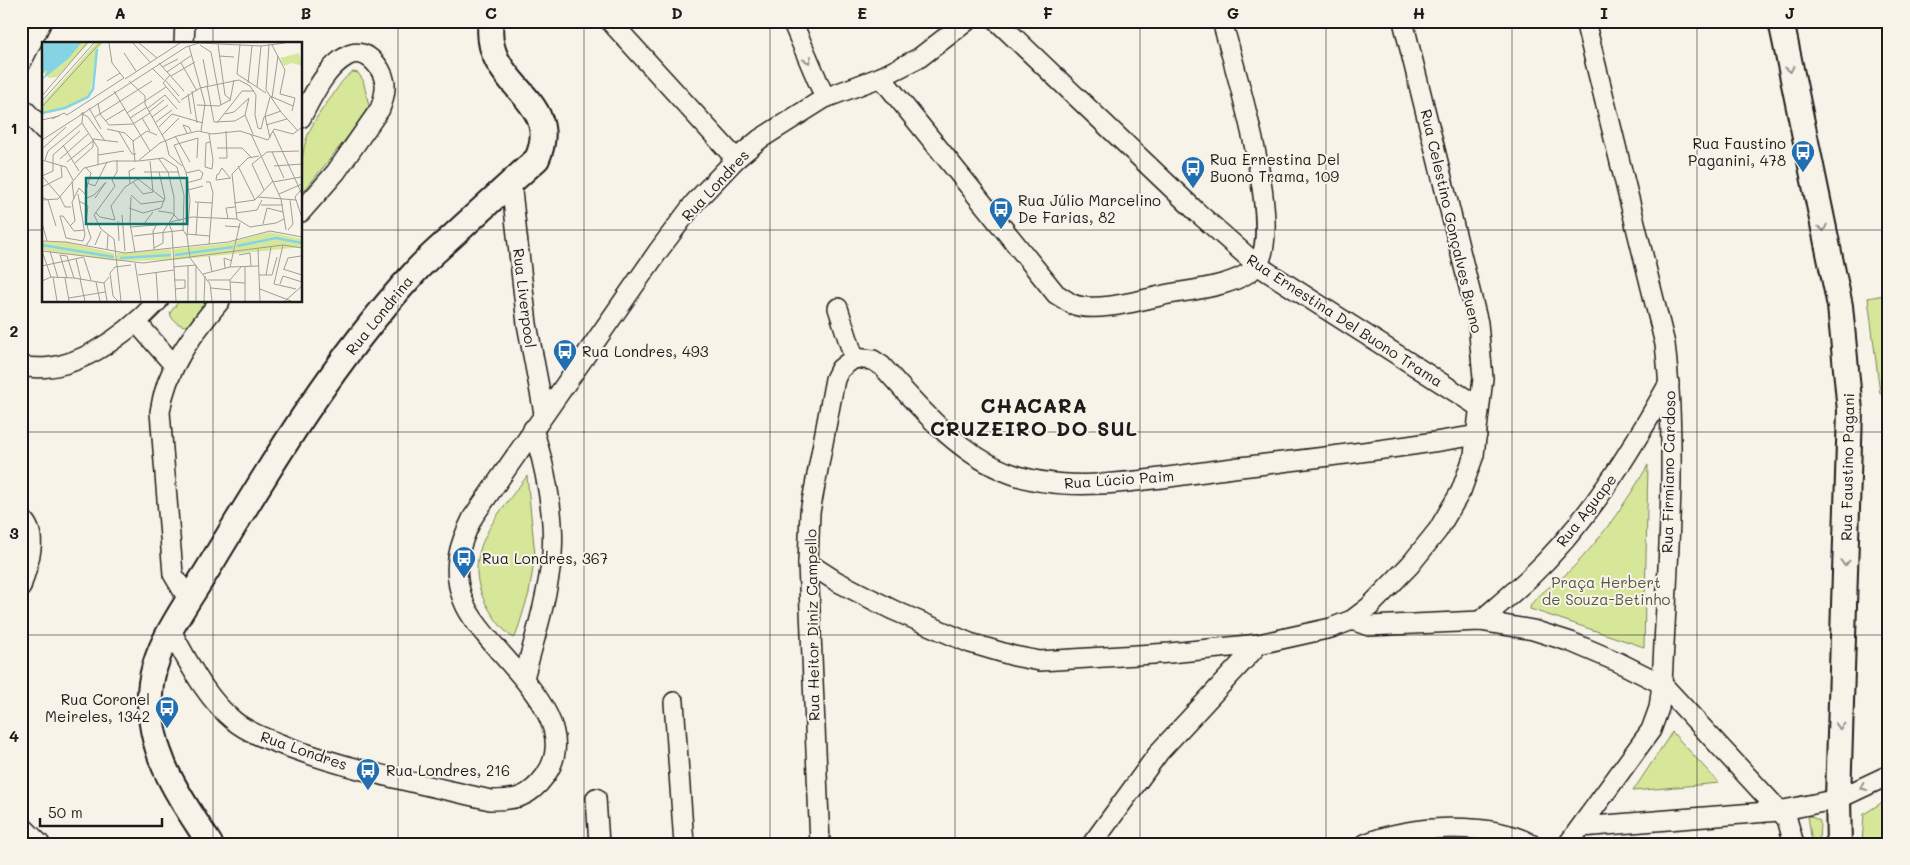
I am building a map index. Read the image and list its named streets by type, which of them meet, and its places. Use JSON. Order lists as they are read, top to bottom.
{
  "streets": {
    "street": [
      "Rua Londres",
      "Rua Celestino Gonçalves Bueno",
      "Rua Liverpool",
      "Rua Londrina",
      "Rua Ernestina Del Buono Trama",
      "Rua Faustino Pagani",
      "Rua Firmiano Cardoso",
      "Rua Lúcio Paim",
      "Rua Aguape",
      "Rua Heitor Diniz Campello"
    ]
  },
  "crossings": [
    ["Rua Londres", "Rua Liverpool"],
    ["Rua Londres", "Rua Londrina"],
    ["Rua Celestino Gonçalves Bueno", "Rua Ernestina Del Buono Trama"],
    ["Rua Celestino Gonçalves Bueno", "Rua Lúcio Paim"],
    ["Rua Celestino Gonçalves Bueno", "Rua Heitor Diniz Campello"],
    ["Rua Liverpool", "Rua Londrina"],
    ["Rua Firmiano Cardoso", "Rua Aguape"],
    ["Rua Lúcio Paim", "Rua Heitor Diniz Campello"]
  ],
  "one_way": ["Rua Faustino Pagani"],
  "districts": ["CHACARA CRUZEIRO DO SUL"],
  "parks": ["Praça Herbert de Souza-Betinho"],
  "places": {
    "bus stop": [
      "Rua Faustino Paganini, 478",
      "Rua Ernestina Del Buono Trama, 109",
      "Rua Júlio Marcelino De Farias, 82",
      "Rua Londres, 493",
      "Rua Londres, 367",
      "Rua Coronel Meireles, 1342",
      "Rua Londres, 216"
    ]
  },
  "scale_bar": "50 m",
  "grid": {
    "columns": [
      "A",
      "B",
      "C",
      "D",
      "E",
      "F",
      "G",
      "H",
      "I",
      "J"
    ],
    "rows": [
      "1",
      "2",
      "3",
      "4"
    ]
  }
}
